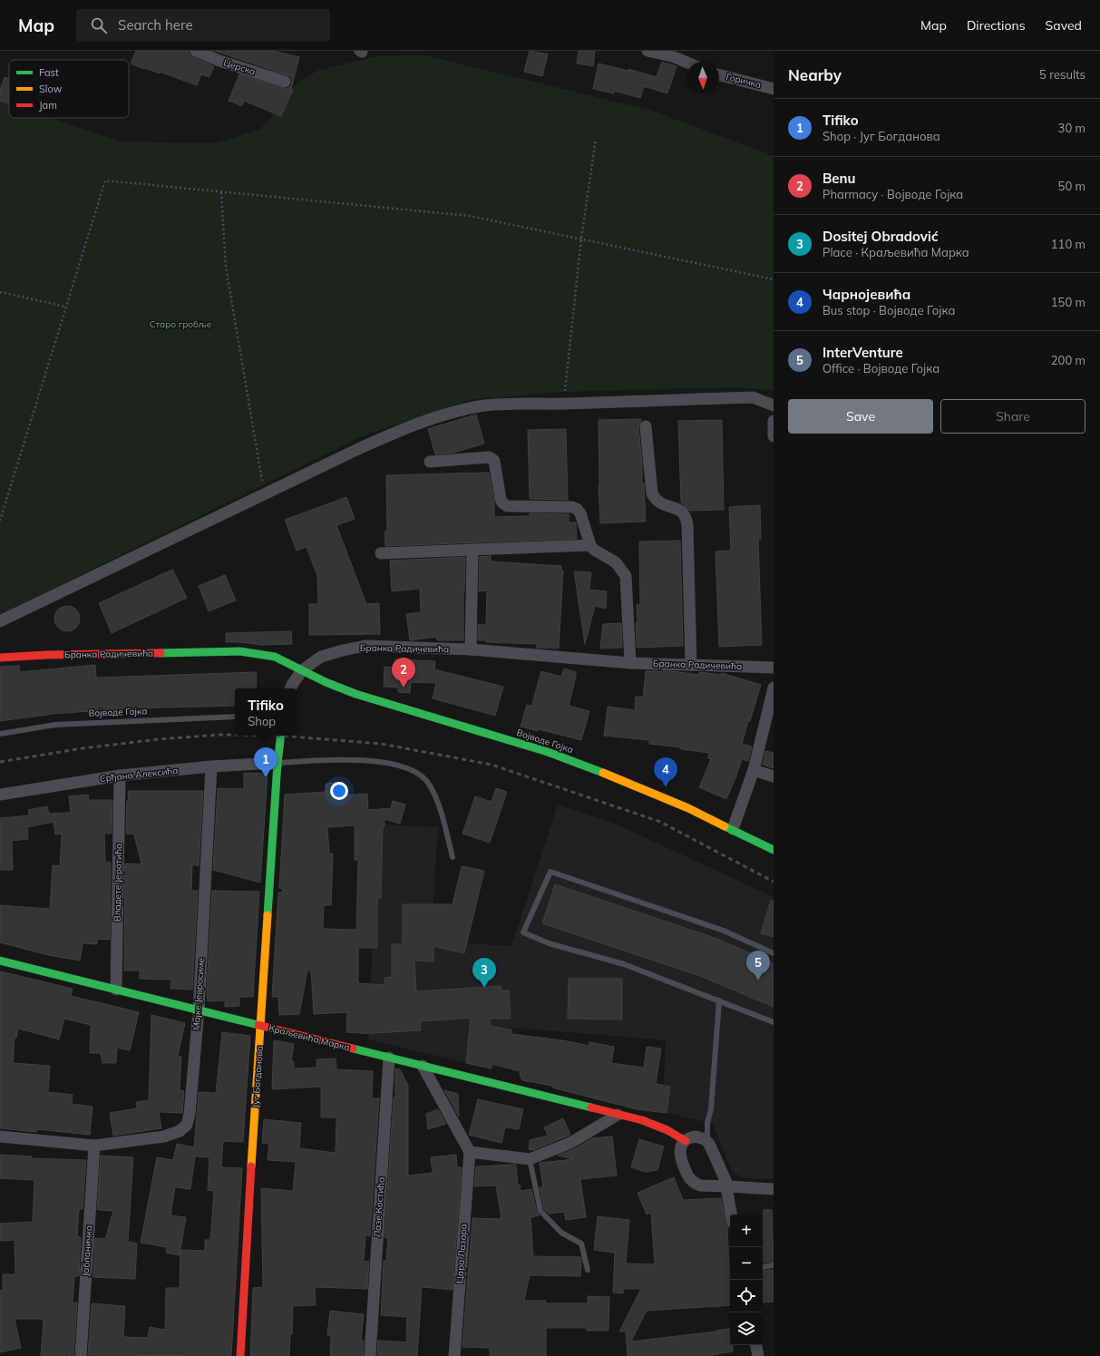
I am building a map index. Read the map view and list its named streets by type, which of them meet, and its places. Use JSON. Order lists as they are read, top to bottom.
{
  "streets": {
    "street": [
      "Церска",
      "Горичка",
      "Бранка Радичевића",
      "Војводе Гојка",
      "Срђана Алексића",
      "Владете Јеротића",
      "Мајке Јевросиме",
      "Краљевића Марка",
      "Југ Богданова",
      "Лазе Костића",
      "Јабланичка",
      "Цара Лазара"
    ]
  },
  "crossings": [
    ["Бранка Радичевића", "Војводе Гојка"],
    ["Срђана Алексића", "Владете Јеротића"],
    ["Срђана Алексића", "Мајке Јевросиме"],
    ["Срђана Алексића", "Југ Богданова"],
    ["Владете Јеротића", "Краљевића Марка"],
    ["Мајке Јевросиме", "Краљевића Марка"],
    ["Мајке Јевросиме", "Јабланичка"],
    ["Краљевића Марка", "Југ Богданова"],
    ["Краљевића Марка", "Лазе Костића"]
  ],
  "parks": ["Старо гробље"],
  "legend": ["Fast", "Slow", "Jam"],
  "north": "bottom",
  "page": {
    "header": "Map",
    "search": "Search here",
    "nav": ["Map", "Directions", "Saved"],
    "heading": ["Nearby", "5 results"],
    "list": [
      {
        "mark": "1",
        "name": "Tifiko",
        "note": "Shop · Југ Богданова",
        "value": "30 m"
      },
      {
        "mark": "2",
        "name": "Benu",
        "note": "Pharmacy · Војводе Гојка",
        "value": "50 m"
      },
      {
        "mark": "3",
        "name": "Dositej Obradović",
        "note": "Place · Краљевића Марка",
        "value": "110 m"
      },
      {
        "mark": "4",
        "name": "Чарнојевића",
        "note": "Bus stop · Војводе Гојка",
        "value": "150 m"
      },
      {
        "mark": "5",
        "name": "InterVenture",
        "note": "Office · Војводе Гојка",
        "value": "200 m"
      }
    ],
    "buttons": ["Save", "Share"],
    "pins": [
      "2",
      "1",
      "4",
      "5",
      "3"
    ],
    "popup": ["Tifiko", "Shop"],
    "map_buttons": ["+", "−"]
  }
}
